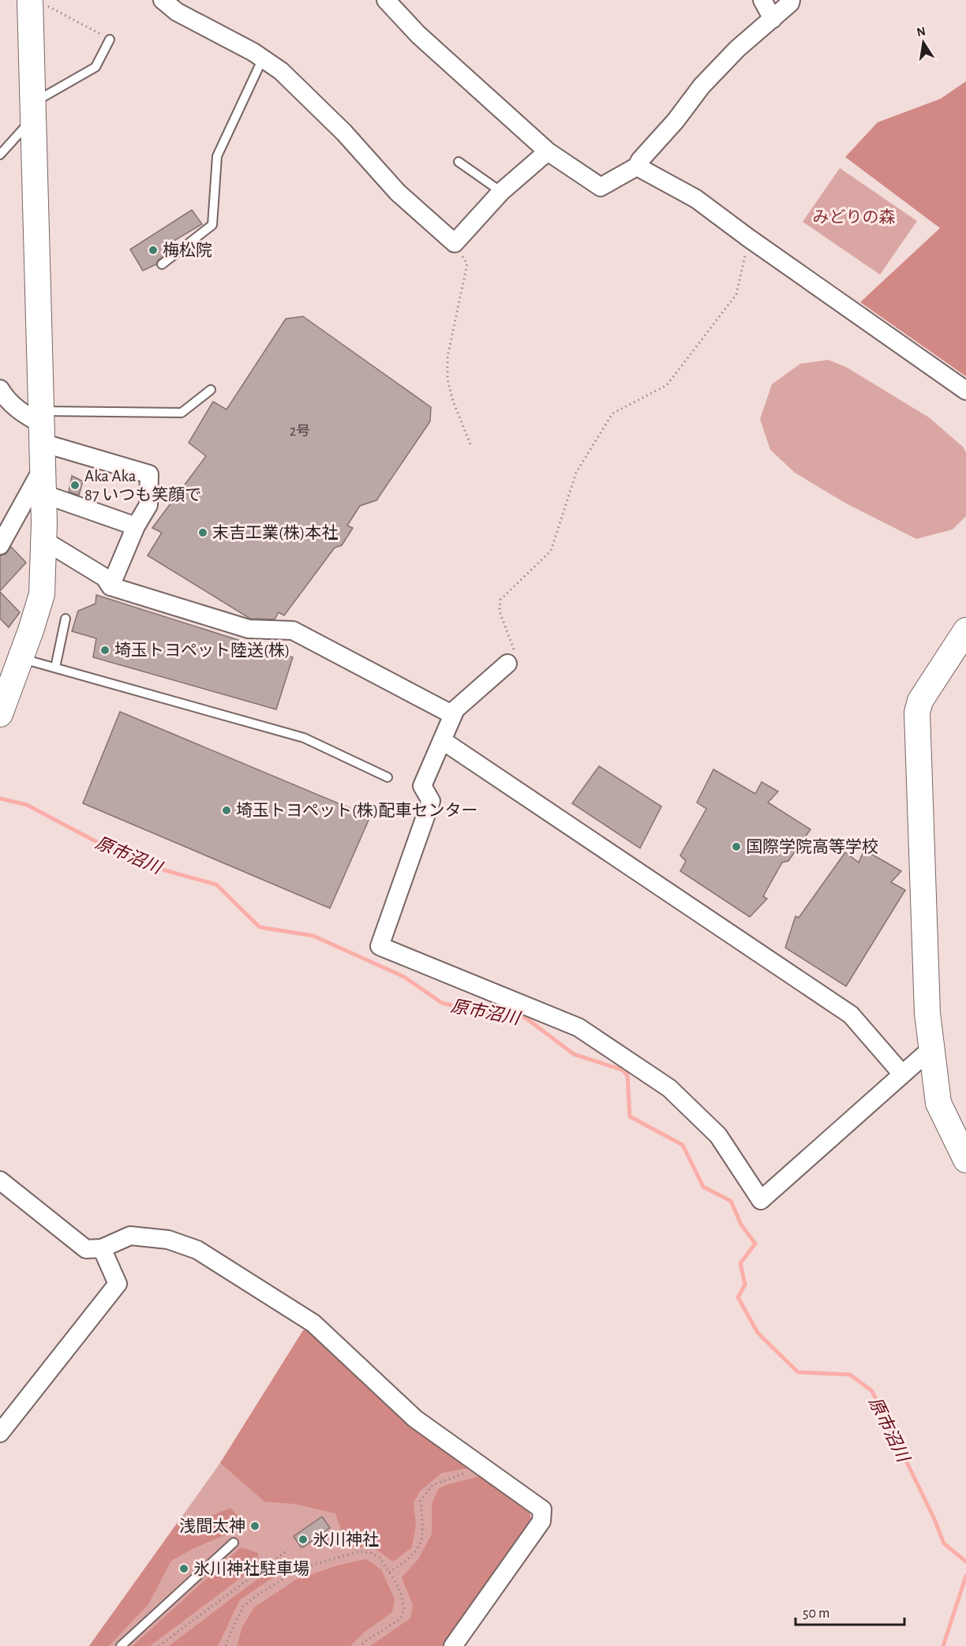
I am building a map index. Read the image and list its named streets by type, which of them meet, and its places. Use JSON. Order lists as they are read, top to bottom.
{
  "water": ["原市沼川"],
  "parks": ["みどりの森"],
  "places": [
    "梅松院",
    "Aka Aka 87 いつも笑顔で",
    "末吉工業(株)本社",
    "埼玉トヨペット陸送(株)",
    "埼玉トヨペット(株)配車センター",
    "国際学院高等学校",
    "浅間太神",
    "氷川神社",
    "氷川神社駐車場"
  ],
  "house_numbers": ["2号"],
  "scale_bar": "50 m",
  "north": "top"
}
